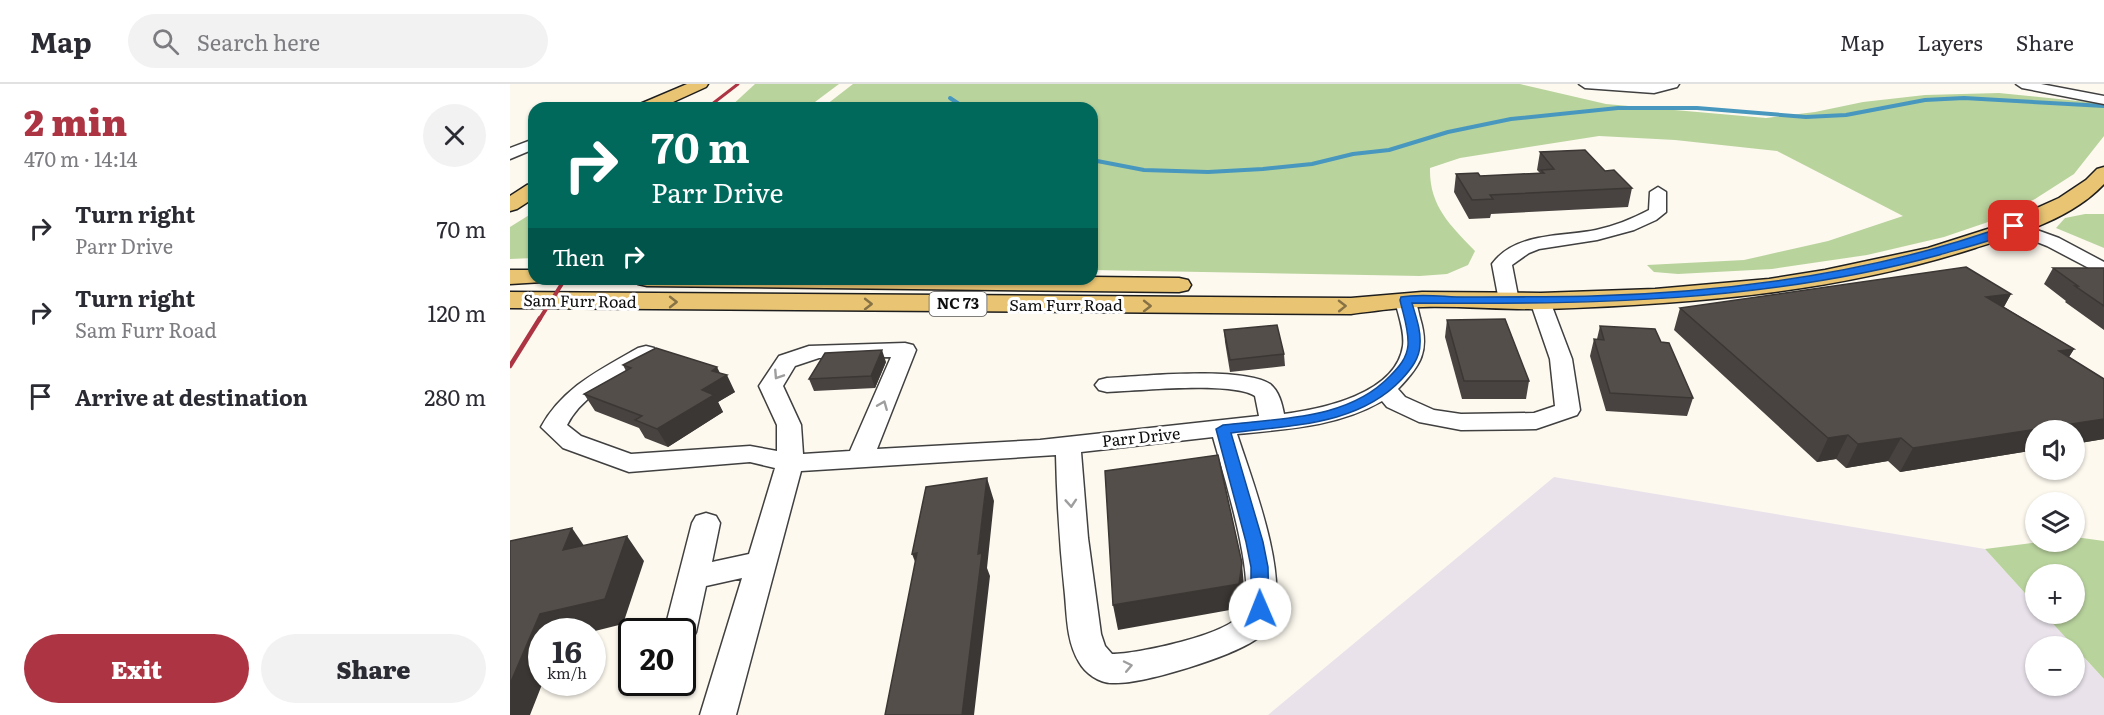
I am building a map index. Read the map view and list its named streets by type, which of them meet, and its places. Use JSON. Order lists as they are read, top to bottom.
{
  "streets": {
    "main road": ["Sam Furr Road", "NC 73"],
    "street": ["Parr Drive"]
  },
  "crossings": [
    ["Sam Furr Road", "Parr Drive"]
  ],
  "page": {
    "header": "Map",
    "search": "Search here",
    "nav": ["Map", "Layers", "Share"],
    "heading": ["2 min", "470 m · 14:14"],
    "turn": ["70 m", "Parr Drive"],
    "list": [
      {
        "name": "Turn right",
        "note": "Parr Drive",
        "value": "70 m"
      },
      {
        "name": "Turn right",
        "note": "Sam Furr Road",
        "value": "120 m"
      },
      {
        "name": "Arrive at destination",
        "value": "280 m"
      }
    ],
    "then": "Then",
    "map_buttons": ["+", "−"],
    "speed": "16 km/h",
    "limit": "20",
    "buttons": ["Exit", "Share"]
  }
}
